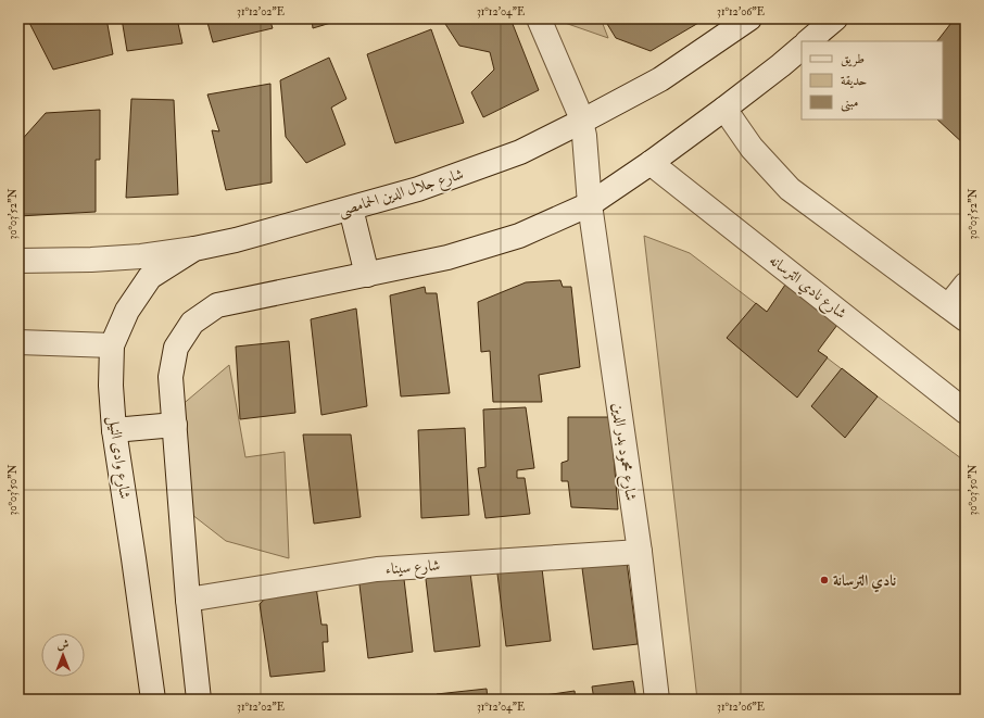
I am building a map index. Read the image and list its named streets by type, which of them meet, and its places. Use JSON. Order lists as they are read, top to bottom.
{
  "streets": {
    "main road": [
      "شارع جلال الدين الحمامصى",
      "شارع نادي الترسانه",
      "شارع محمود بدر الدين",
      "شارع وادى النيل",
      "شارع سيناء"
    ]
  },
  "crossings": [
    ["شارع جلال الدين الحمامصى", "شارع محمود بدر الدين"],
    ["شارع جلال الدين الحمامصى", "شارع وادى النيل"],
    ["شارع محمود بدر الدين", "شارع سيناء"]
  ],
  "places": ["نادي الترسانة"],
  "legend": ["طريق", "حديقة", "مبنى"],
  "north": "top",
  "coordinates": [
    "31°12'02\"E",
    "31°12'04\"E",
    "31°12'06\"E",
    "30°03'52\"N",
    "30°03'50\"N"
  ]
}
